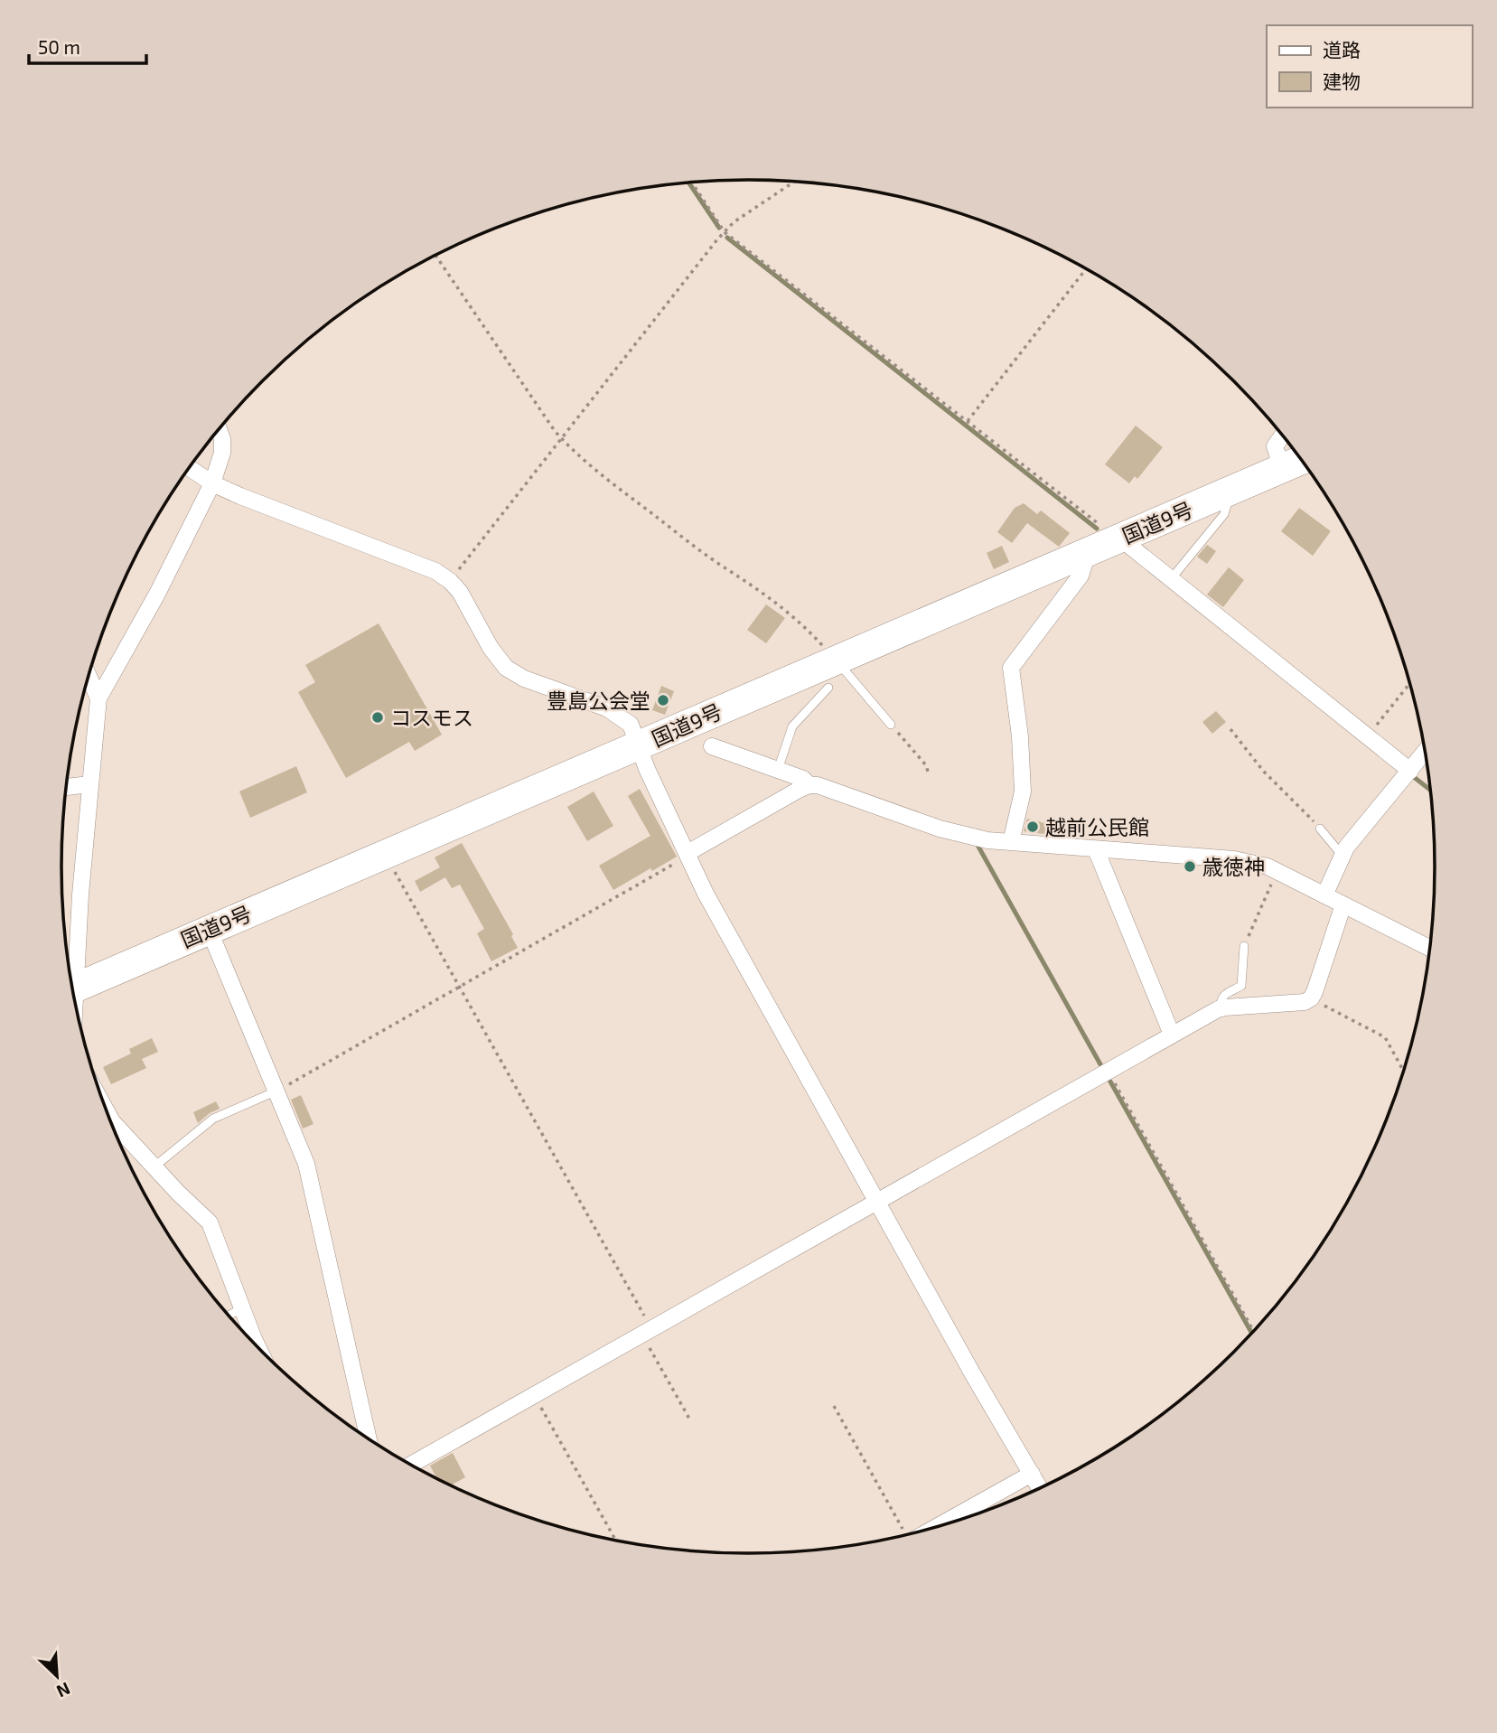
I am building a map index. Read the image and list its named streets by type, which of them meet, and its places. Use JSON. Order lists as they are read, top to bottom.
{
  "streets": {
    "highway": ["国道9号"]
  },
  "places": [
    "豊島公会堂",
    "コスモス",
    "越前公民館",
    "歳徳神"
  ],
  "legend": ["道路", "建物"],
  "scale_bar": "50 m",
  "north": "bottom right"
}
